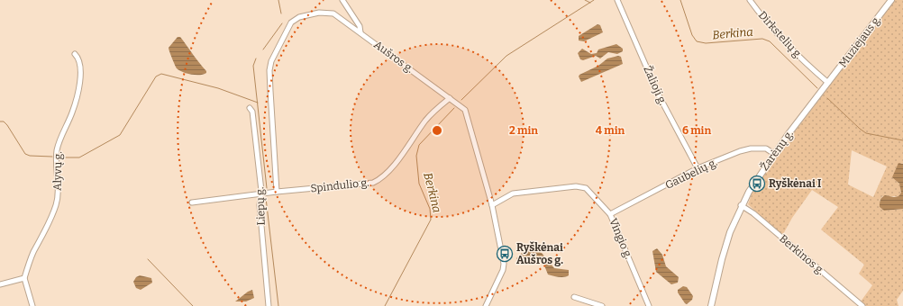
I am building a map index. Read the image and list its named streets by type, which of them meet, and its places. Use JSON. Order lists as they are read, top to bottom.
{
  "streets": {
    "main road": ["Muziejaus g.", "Žarėnų g."],
    "street": [
      "Dirkstelių g.",
      "Aušros g.",
      "Žalioji g.",
      "Alyvų g.",
      "Gaubelių g.",
      "Spindulio g.",
      "Liepų g.",
      "Vingio g.",
      "Berkinos g."
    ]
  },
  "crossings": [
    ["Dirkstelių g.", "Muziejaus g."],
    ["Dirkstelių g.", "Žarėnų g."],
    ["Muziejaus g.", "Žarėnų g."],
    ["Aušros g.", "Spindulio g."],
    ["Aušros g.", "Vingio g."],
    ["Žalioji g.", "Gaubelių g."],
    ["Žarėnų g.", "Gaubelių g."],
    ["Žarėnų g.", "Berkinos g."],
    ["Gaubelių g.", "Vingio g."],
    ["Spindulio g.", "Liepų g."]
  ],
  "water": ["Berkina"],
  "places": {
    "bus stop": ["Ryškėnai I", "Ryškėnai Aušros g."]
  },
  "rings": ["2 min", "4 min", "6 min"]
}
